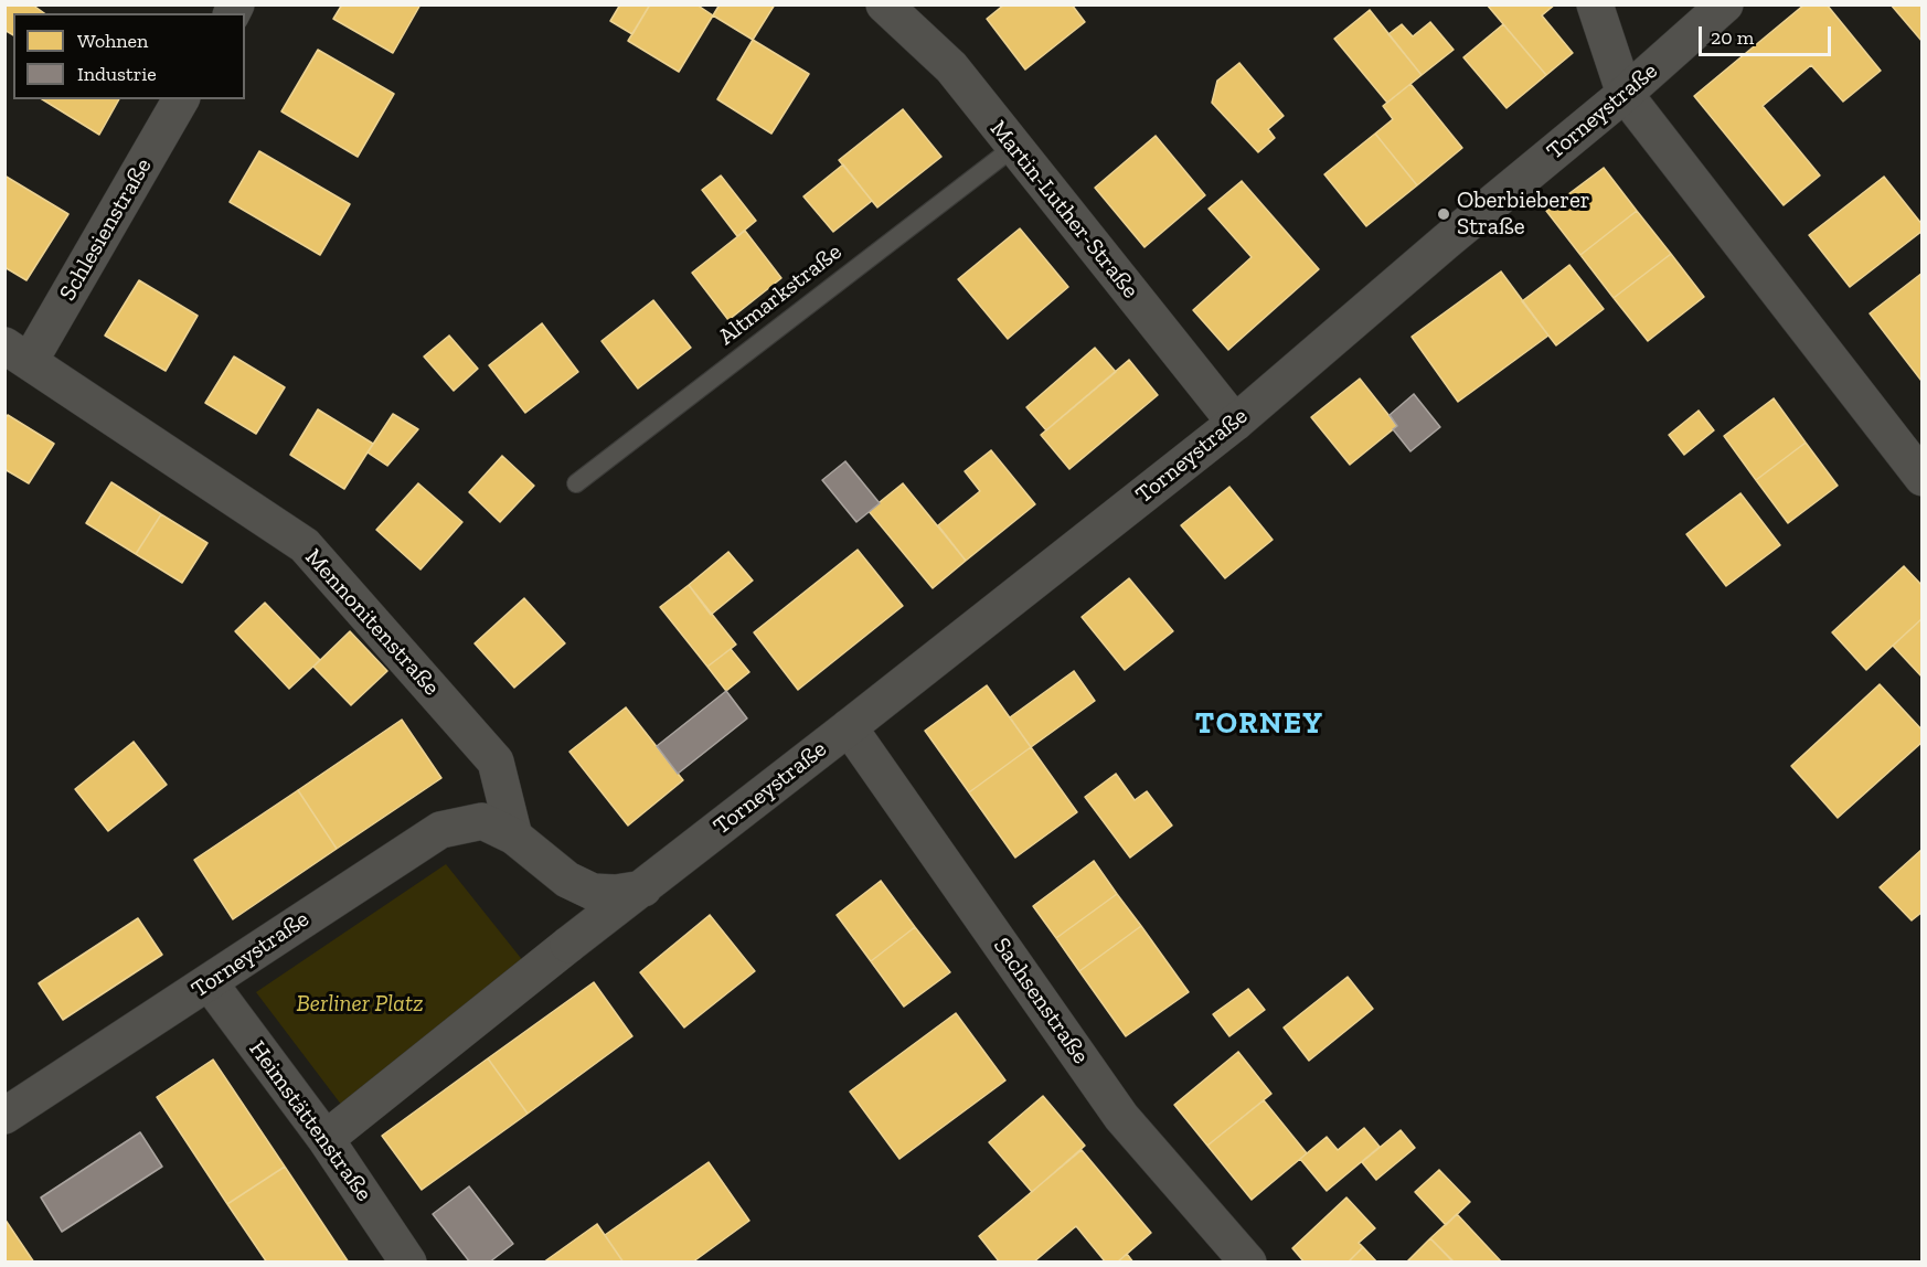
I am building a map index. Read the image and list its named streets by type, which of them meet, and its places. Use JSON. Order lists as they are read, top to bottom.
{
  "streets": {
    "street": [
      "Torneystraße",
      "Martin-Luther-Straße",
      "Schlesienstraße",
      "Mennonitenstraße",
      "Sachsenstraße",
      "Heimstättenstraße"
    ],
    "lane": ["Altmarkstraße"]
  },
  "crossings": [
    ["Torneystraße", "Martin-Luther-Straße"],
    ["Torneystraße", "Mennonitenstraße"],
    ["Torneystraße", "Sachsenstraße"],
    ["Torneystraße", "Heimstättenstraße"],
    ["Martin-Luther-Straße", "Altmarkstraße"],
    ["Schlesienstraße", "Mennonitenstraße"]
  ],
  "districts": ["TORNEY"],
  "parks": ["Berliner Platz"],
  "places": ["Oberbieberer Straße"],
  "legend": ["Wohnen", "Industrie"],
  "scale_bar": "20 m"
}
